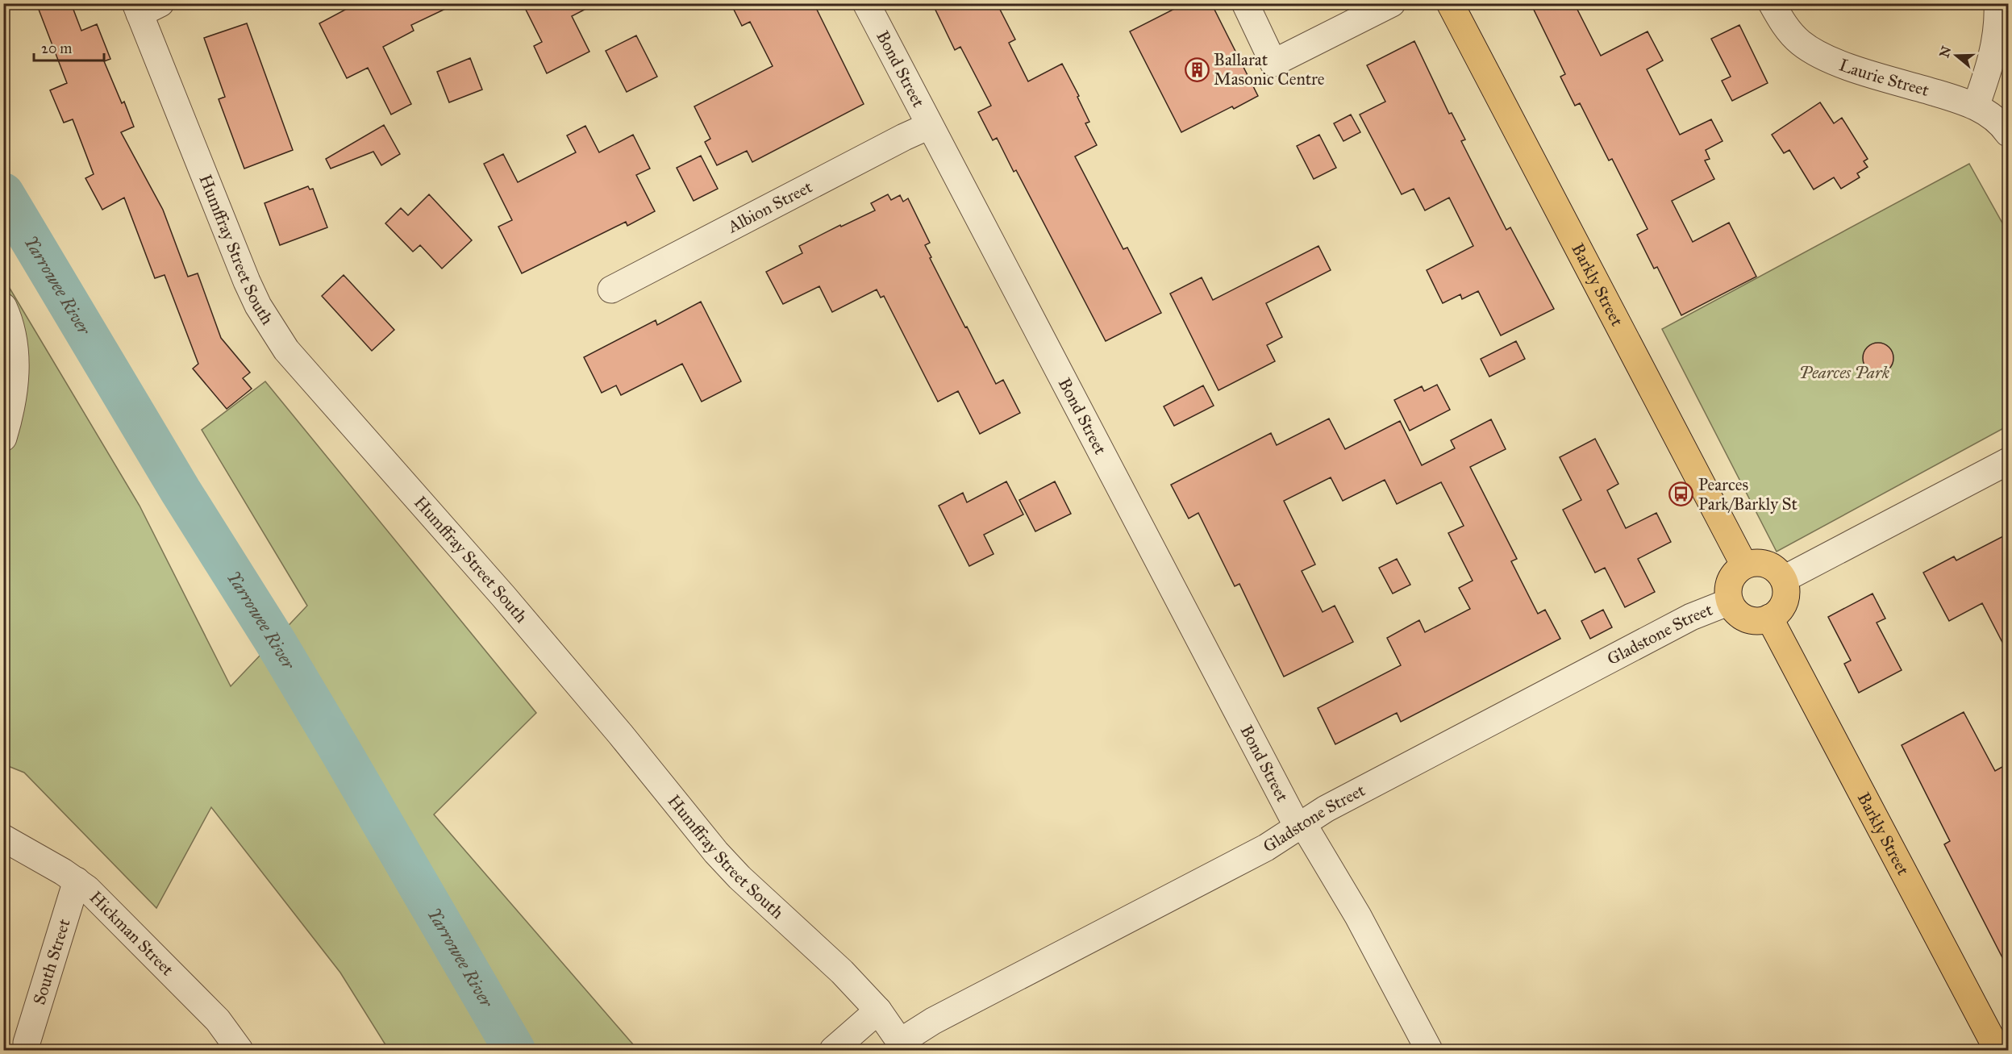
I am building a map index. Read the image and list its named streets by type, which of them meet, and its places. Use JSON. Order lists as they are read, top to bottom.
{
  "streets": {
    "main road": ["Barkly Street"],
    "street": [
      "Bond Street",
      "Laurie Street",
      "Albion Street",
      "Humffray Street South",
      "Gladstone Street",
      "Hickman Street",
      "South Street"
    ]
  },
  "crossings": [
    ["Bond Street", "Albion Street"],
    ["Bond Street", "Gladstone Street"],
    ["Humffray Street South", "Gladstone Street"],
    ["Barkly Street", "Gladstone Street"],
    ["Hickman Street", "South Street"]
  ],
  "water": ["Yarrowee River"],
  "parks": ["Pearces Park"],
  "places": {
    "building": ["Ballarat Masonic Centre"],
    "bus stop": ["Pearces Park/Barkly St"]
  },
  "scale_bar": "20 m",
  "north": "left"
}
